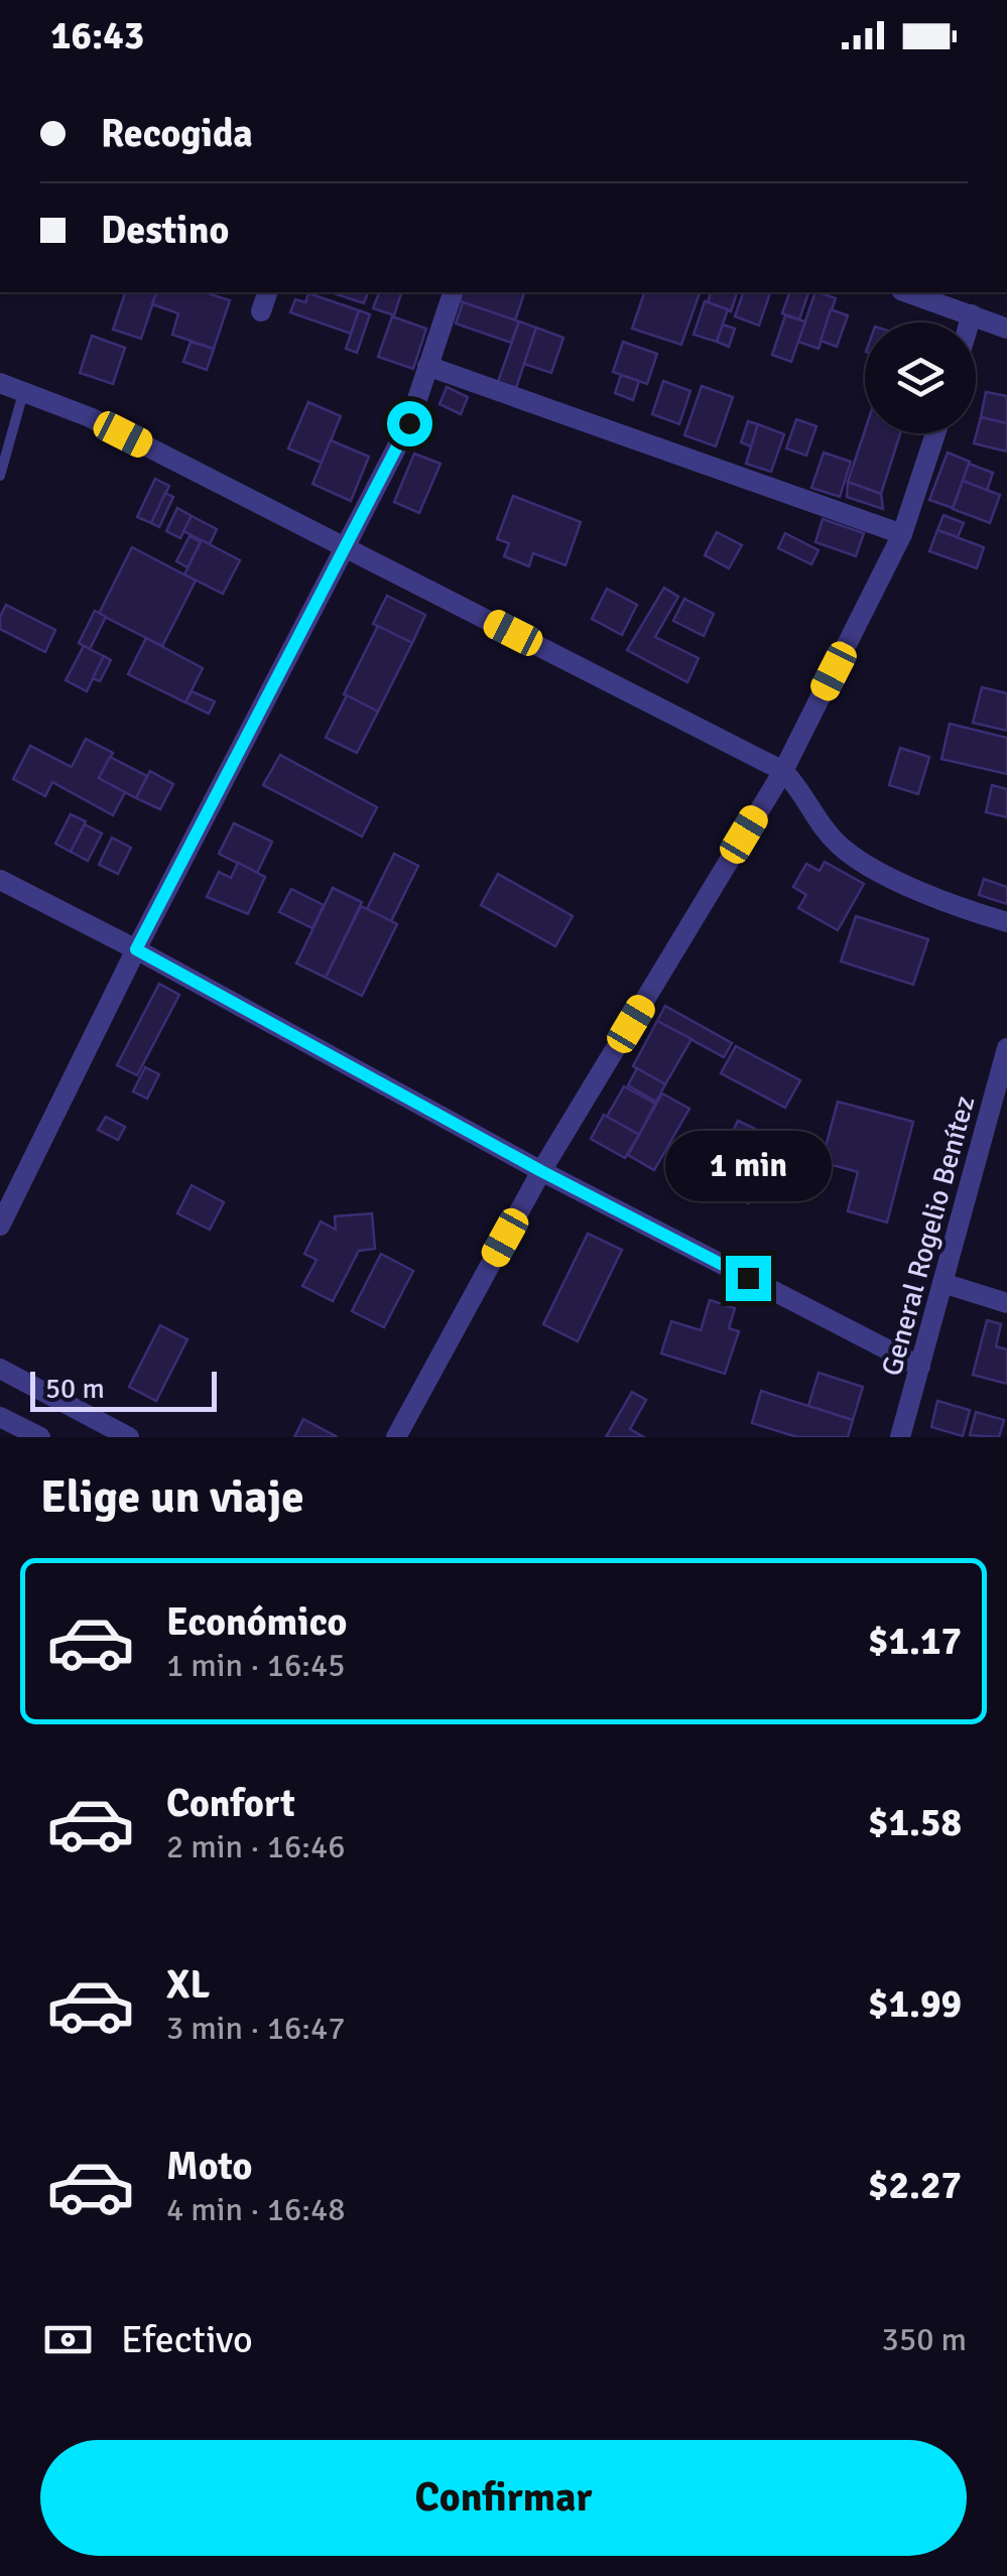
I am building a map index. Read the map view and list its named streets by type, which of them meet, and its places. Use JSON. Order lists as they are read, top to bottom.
{
  "streets": {
    "street": ["General Rogelio Benítez"]
  },
  "scale_bar": "50 m",
  "page": {
    "status": "16:43",
    "banner": ["Recogida", "Destino"],
    "bubble": "1 min",
    "scale": "50 m",
    "heading": "Elige un viaje",
    "list": [
      {
        "name": "Económico",
        "note": "1 min · 16:45",
        "value": "$1.17"
      },
      {
        "name": "Confort",
        "note": "2 min · 16:46",
        "value": "$1.58"
      },
      {
        "name": "XL",
        "note": "3 min · 16:47",
        "value": "$1.99"
      },
      {
        "name": "Moto",
        "note": "4 min · 16:48",
        "value": "$2.27"
      }
    ],
    "pay": ["Efectivo", "350 m"],
    "buttons": "Confirmar"
  }
}
